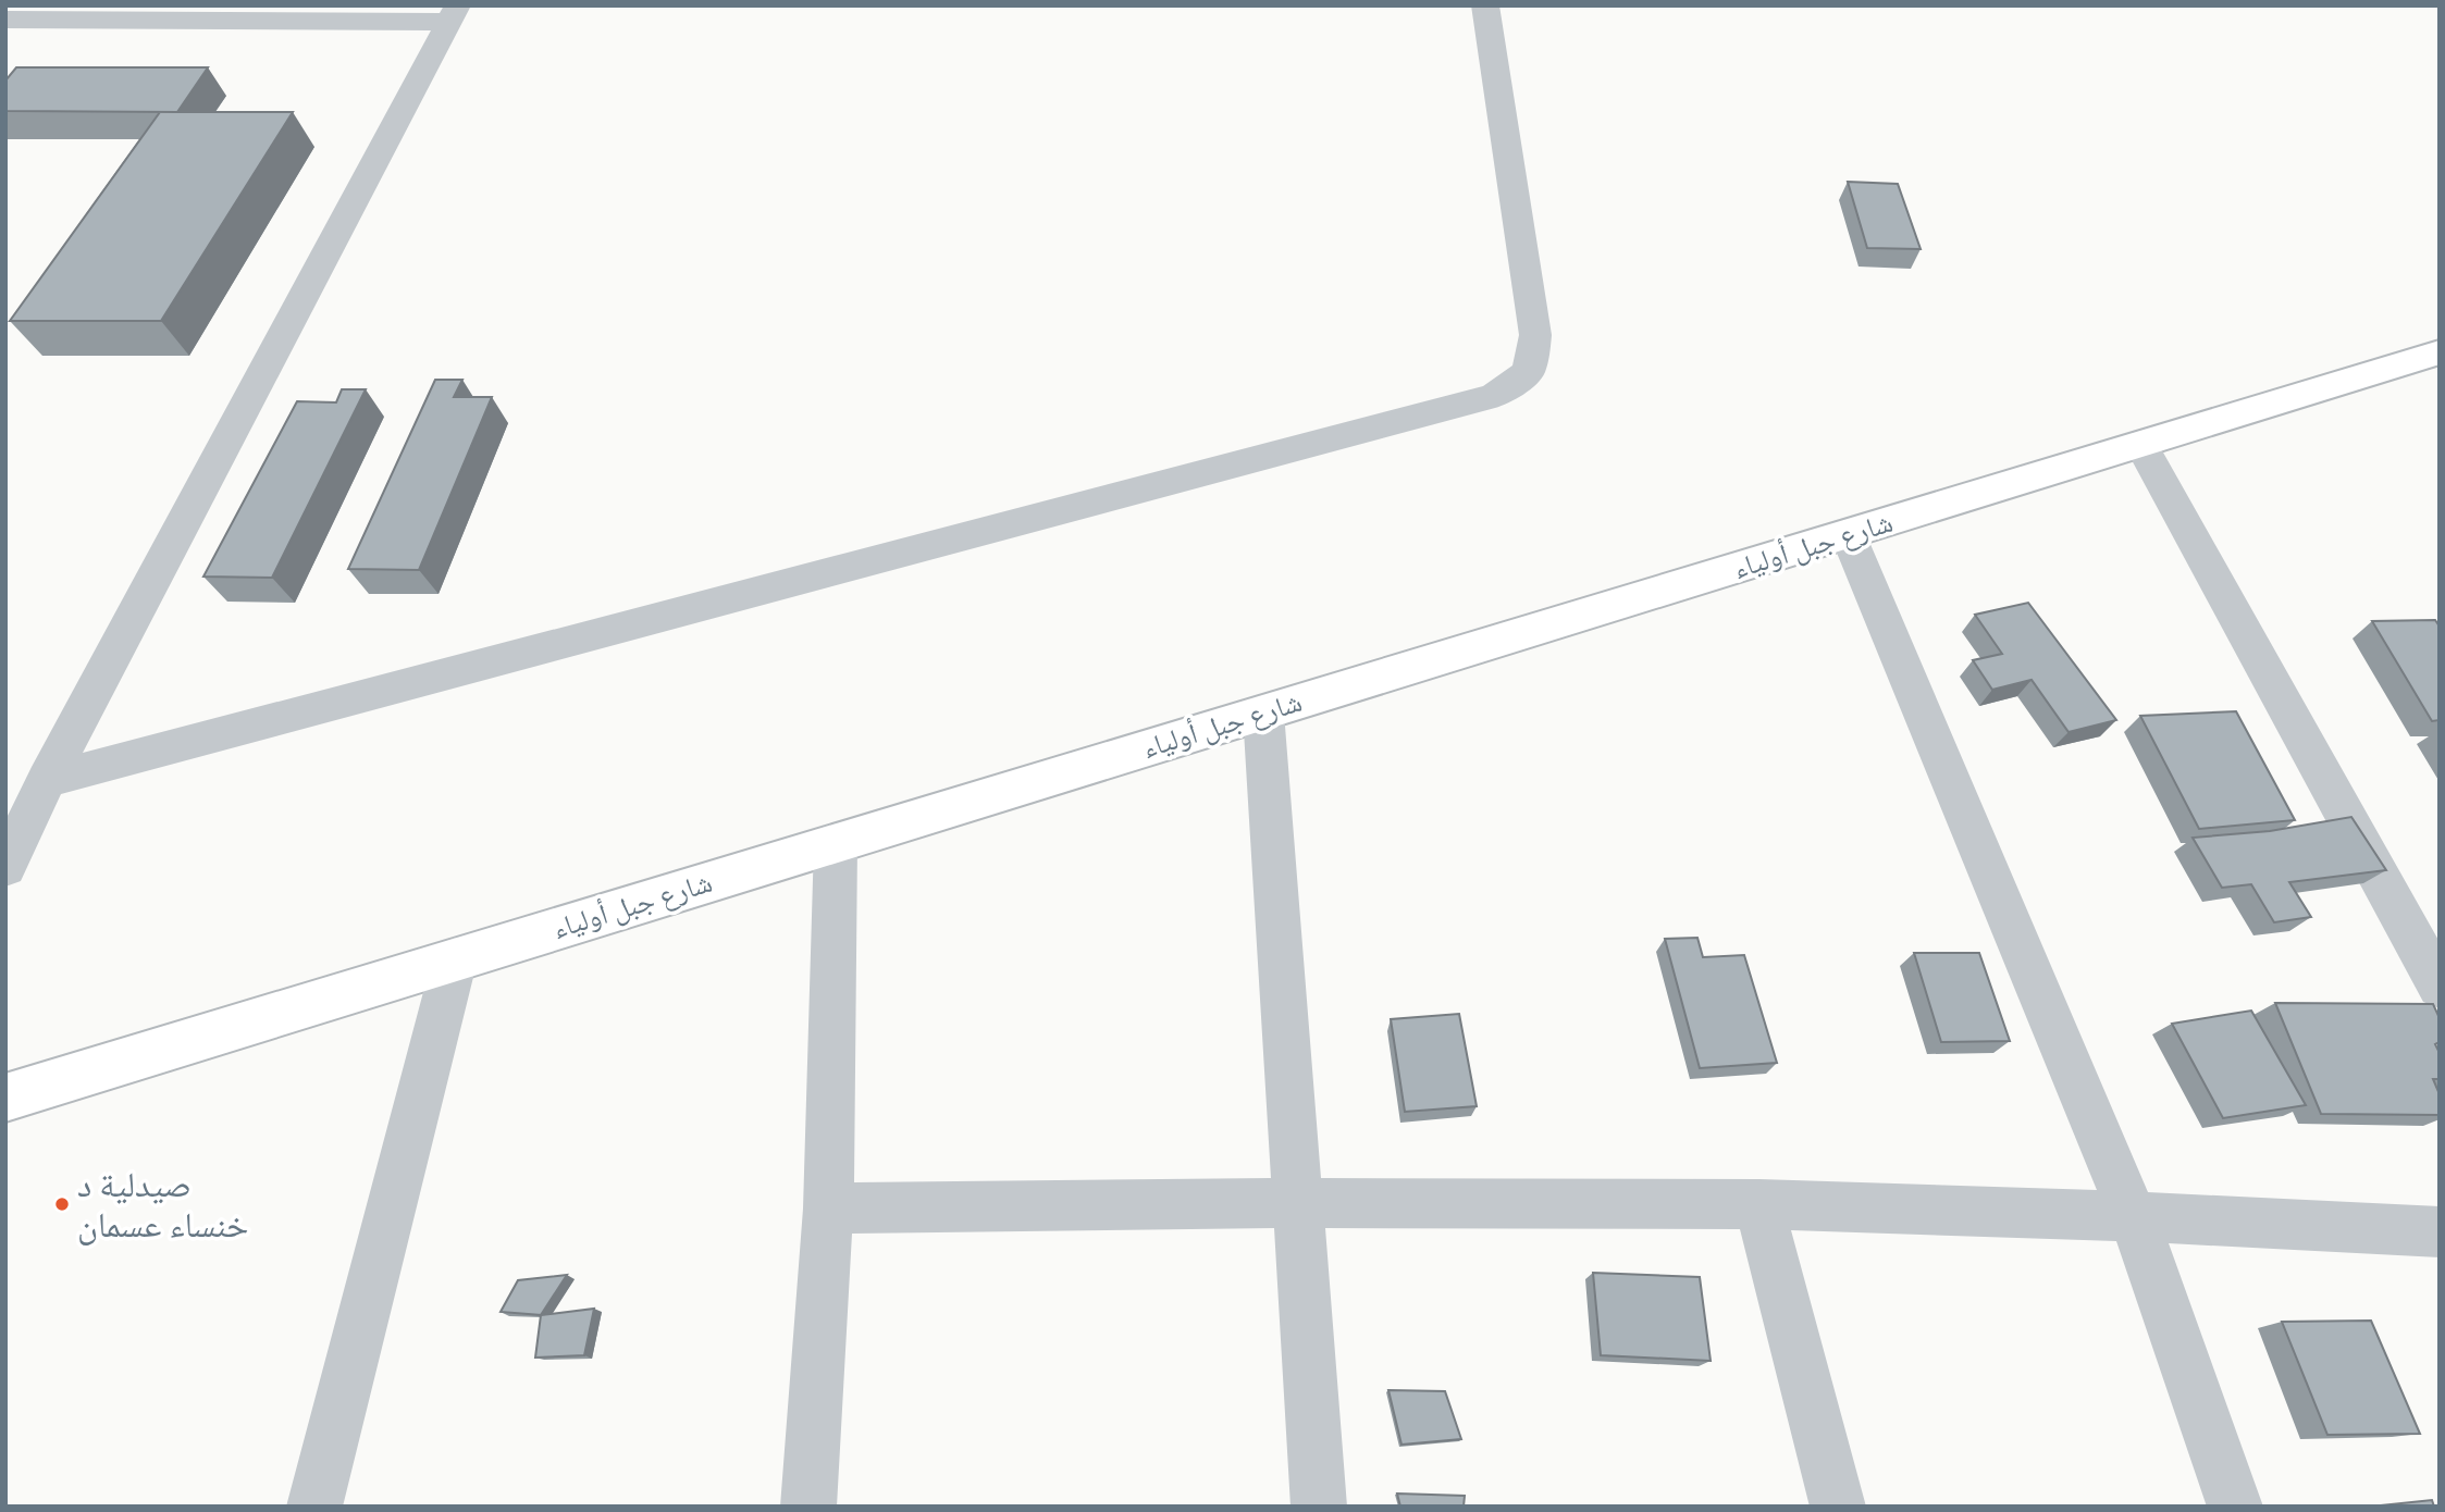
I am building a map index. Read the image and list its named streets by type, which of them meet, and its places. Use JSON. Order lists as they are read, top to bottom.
{
  "streets": {
    "highway": ["شارع جبل أولياء"]
  },
  "places": ["صيدلية د خنساء عسمان"]
}
